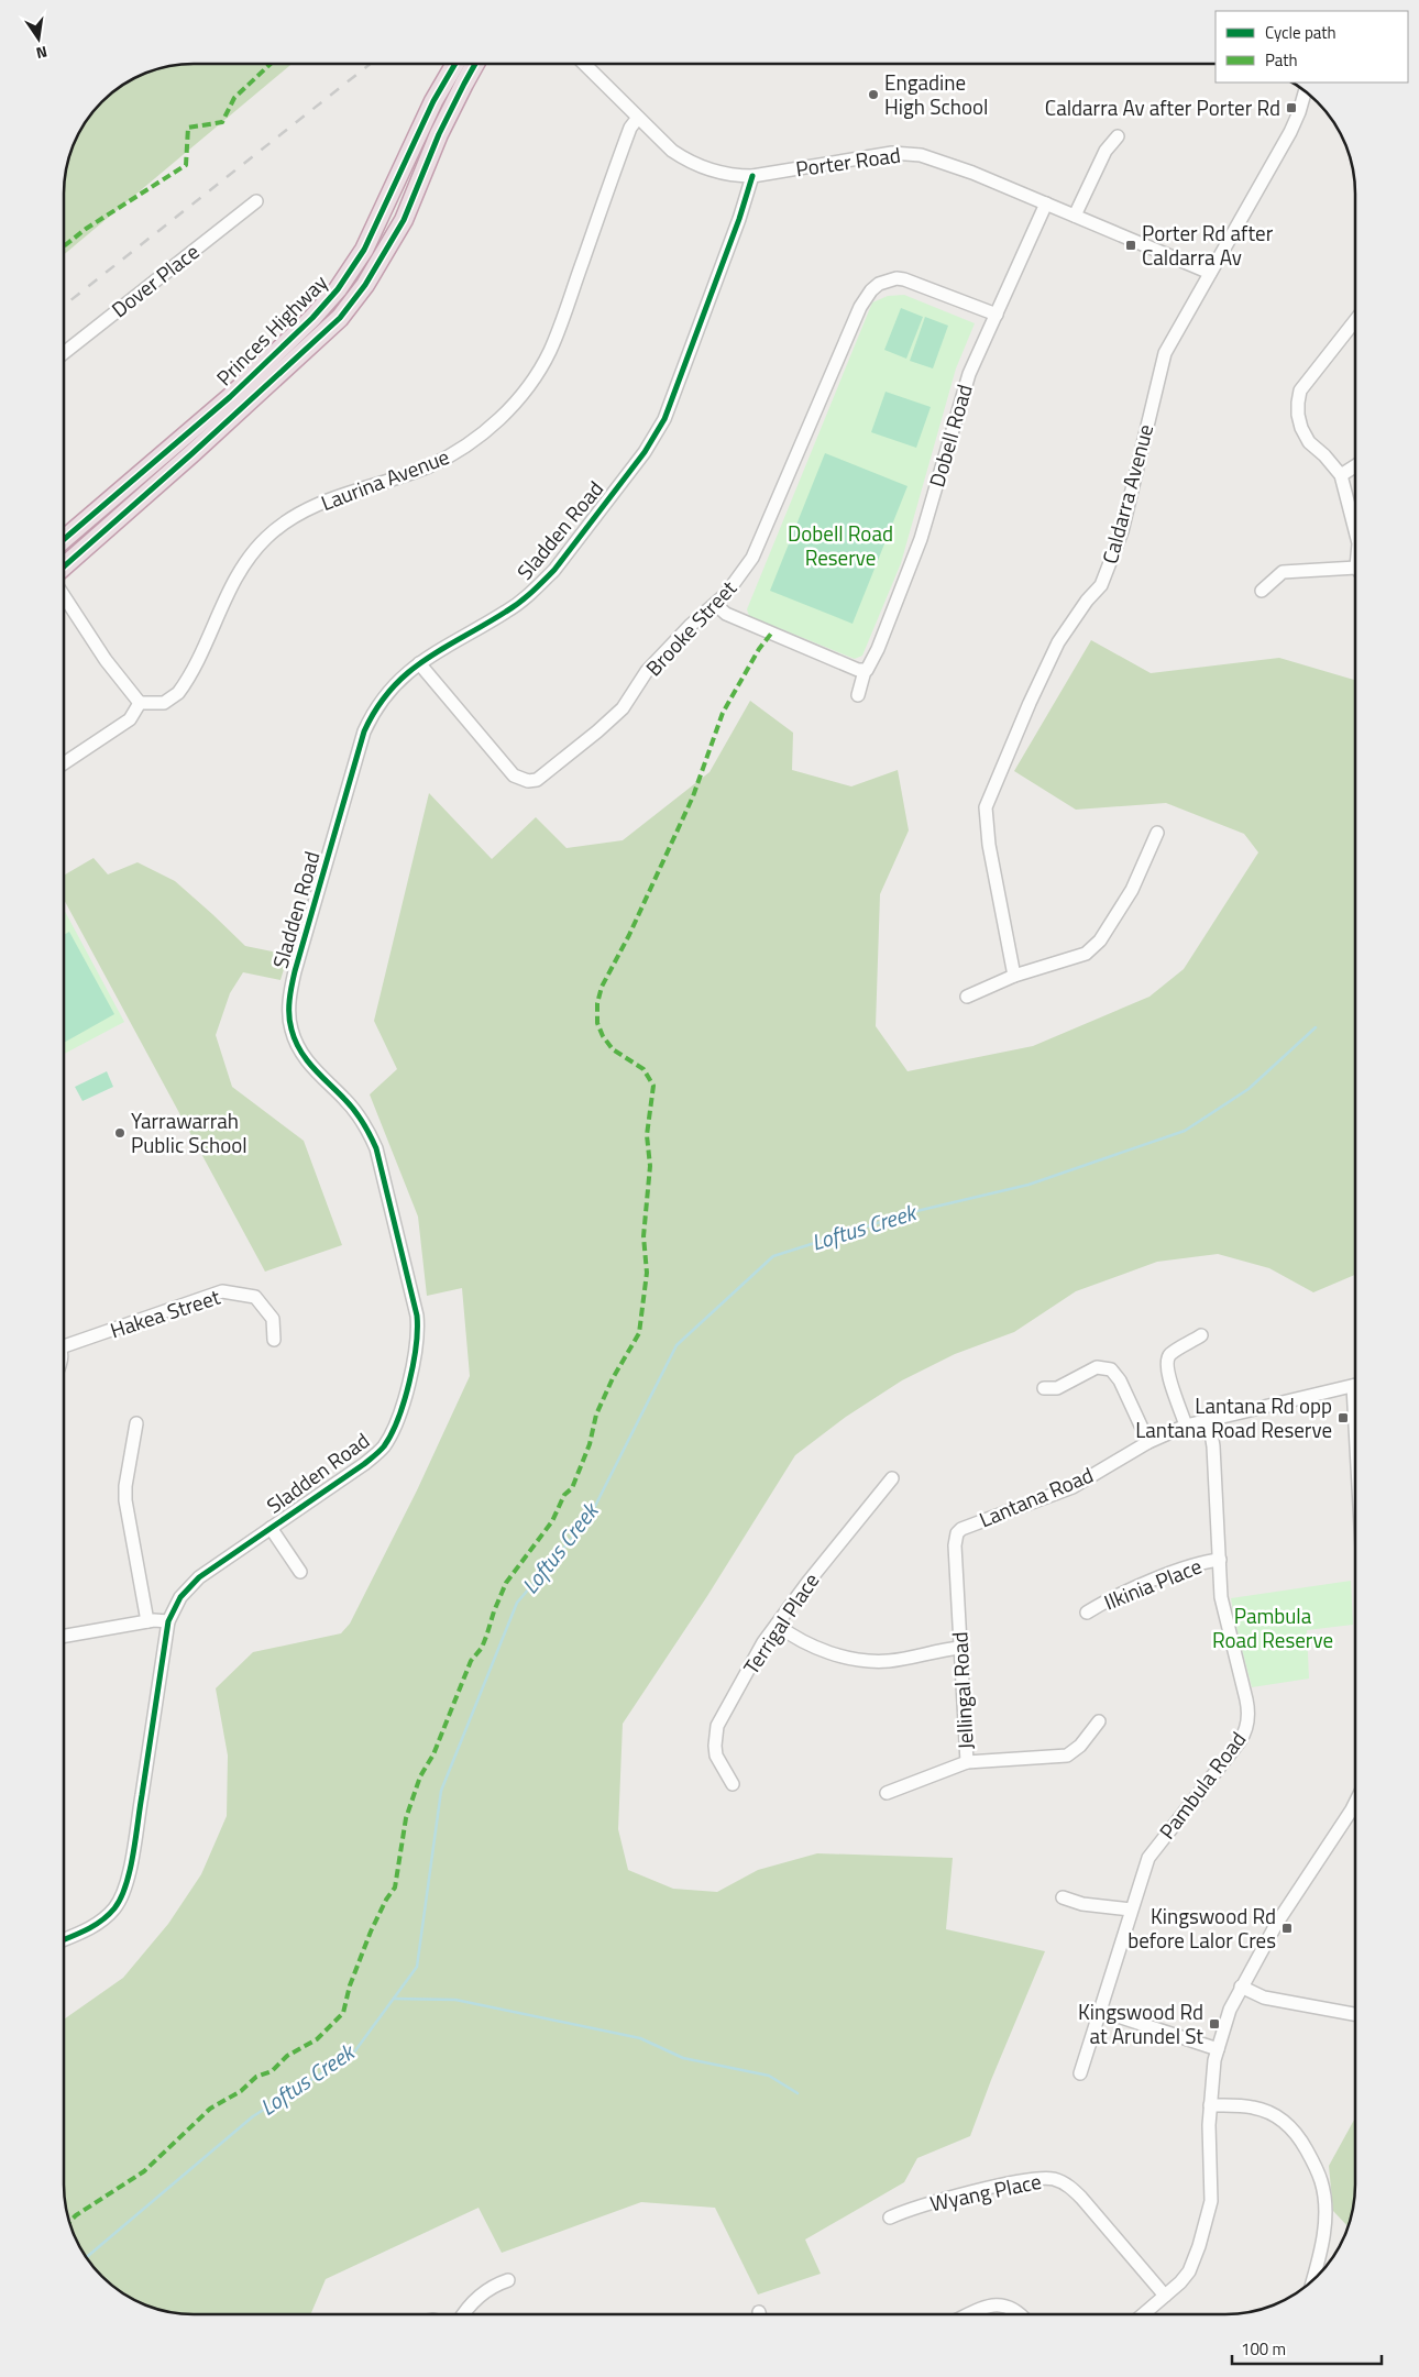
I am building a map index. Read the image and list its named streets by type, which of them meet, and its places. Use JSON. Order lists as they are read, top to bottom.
{
  "streets": {
    "highway": ["Princes Highway"],
    "street": [
      "Porter Road",
      "Dover Place",
      "Dobell Road",
      "Laurina Avenue",
      "Caldarra Avenue",
      "Sladden Road",
      "Brooke Street",
      "Hakea Street",
      "Lantana Road",
      "Ilkinia Place",
      "Terrigal Place",
      "Jellingal Road",
      "Pambula Road",
      "Wyang Place"
    ]
  },
  "crossings": [
    ["Porter Road", "Dobell Road"],
    ["Porter Road", "Laurina Avenue"],
    ["Porter Road", "Caldarra Avenue"],
    ["Porter Road", "Sladden Road"],
    ["Dobell Road", "Brooke Street"],
    ["Sladden Road", "Brooke Street"],
    ["Lantana Road", "Jellingal Road"],
    ["Lantana Road", "Pambula Road"],
    ["Ilkinia Place", "Pambula Road"]
  ],
  "water": ["Loftus Creek"],
  "parks": ["Dobell Road Reserve", "Pambula Road Reserve"],
  "places": {
    "other": ["Engadine High School", "Yarrawarrah Public School"],
    "transit": [
      "Caldarra Av after Porter Rd",
      "Porter Rd after Caldarra Av",
      "Lantana Rd opp Lantana Road Reserve",
      "Kingswood Rd before Lalor Cres",
      "Kingswood Rd at Arundel St"
    ]
  },
  "legend": ["Cycle path", "Path"],
  "scale_bar": "100 m",
  "north": "bottom"
}
